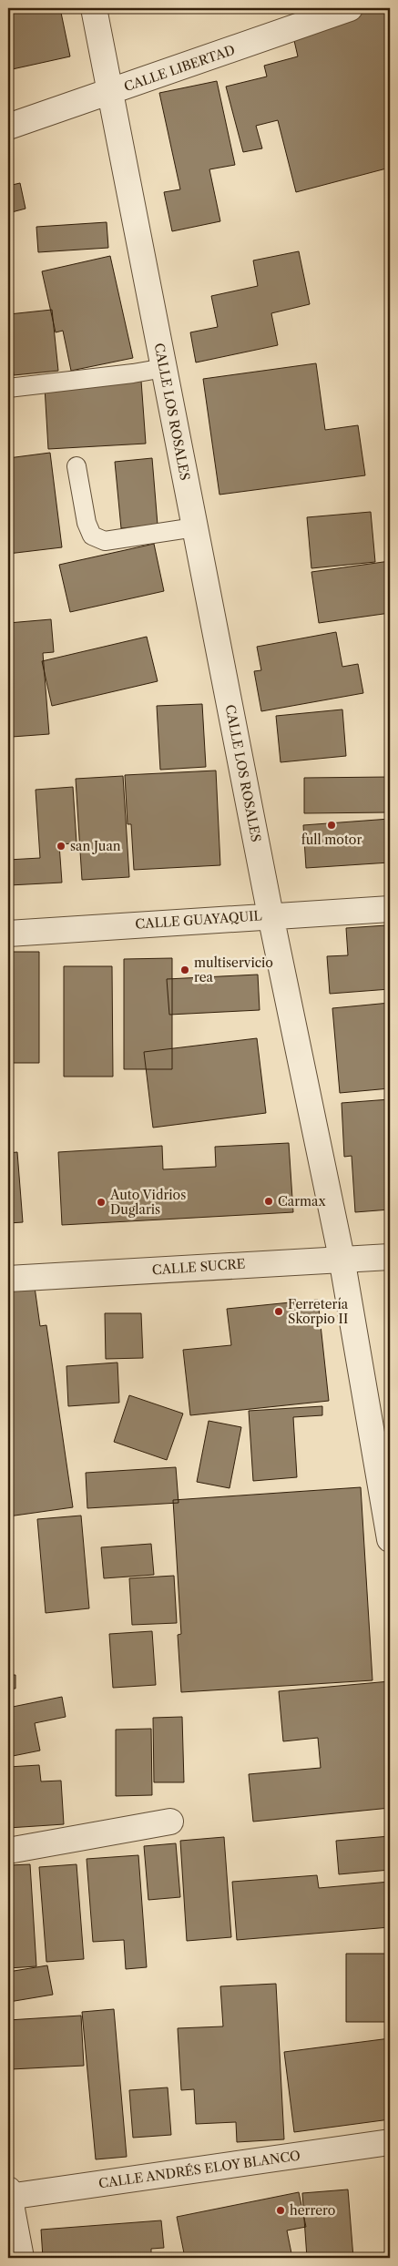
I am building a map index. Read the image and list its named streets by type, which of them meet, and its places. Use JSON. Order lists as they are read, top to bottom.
{
  "streets": {
    "street": [
      "CALLE LIBERTAD",
      "CALLE LOS ROSALES",
      "CALLE GUAYAQUIL",
      "CALLE SUCRE",
      "CALLE ANDRÉS ELOY BLANCO"
    ]
  },
  "crossings": [
    ["CALLE LIBERTAD", "CALLE LOS ROSALES"],
    ["CALLE LOS ROSALES", "CALLE GUAYAQUIL"],
    ["CALLE LOS ROSALES", "CALLE SUCRE"]
  ],
  "places": [
    "full motor",
    "san Juan",
    "multiservicio rea",
    "Carmax",
    "Auto Vidrios Duglaris",
    "Ferretería Skorpio II",
    "herrero"
  ]
}
